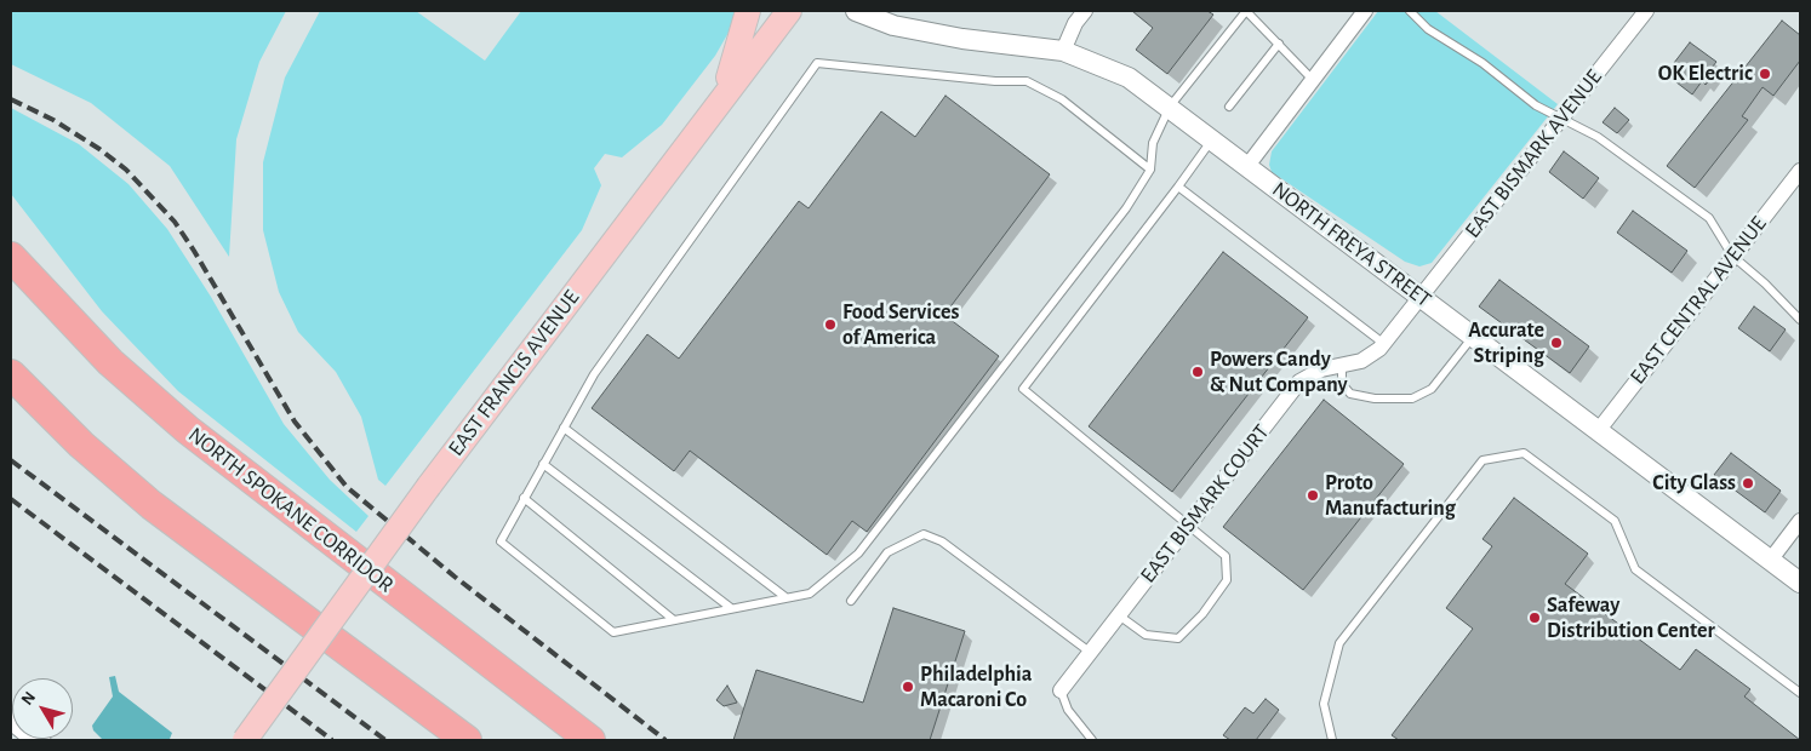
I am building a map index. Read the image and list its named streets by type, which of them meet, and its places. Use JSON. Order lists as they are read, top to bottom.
{
  "streets": {
    "highway": ["NORTH SPOKANE CORRIDOR"],
    "main road": ["EAST FRANCIS AVENUE"],
    "street": [
      "EAST BISMARK AVENUE",
      "NORTH FREYA STREET",
      "EAST CENTRAL AVENUE",
      "EAST BISMARK COURT"
    ]
  },
  "crossings": [
    ["EAST BISMARK AVENUE", "NORTH FREYA STREET"],
    ["EAST BISMARK AVENUE", "EAST BISMARK COURT"],
    ["NORTH FREYA STREET", "EAST CENTRAL AVENUE"],
    ["NORTH FREYA STREET", "EAST BISMARK COURT"]
  ],
  "places": [
    "OK Electric",
    "Food Services of America",
    "Accurate Striping",
    "Powers Candy & Nut Company",
    "City Glass",
    "Proto Manufacturing",
    "Safeway Distribution Center",
    "Philadelphia Macaroni Co"
  ],
  "north": "top left"
}
